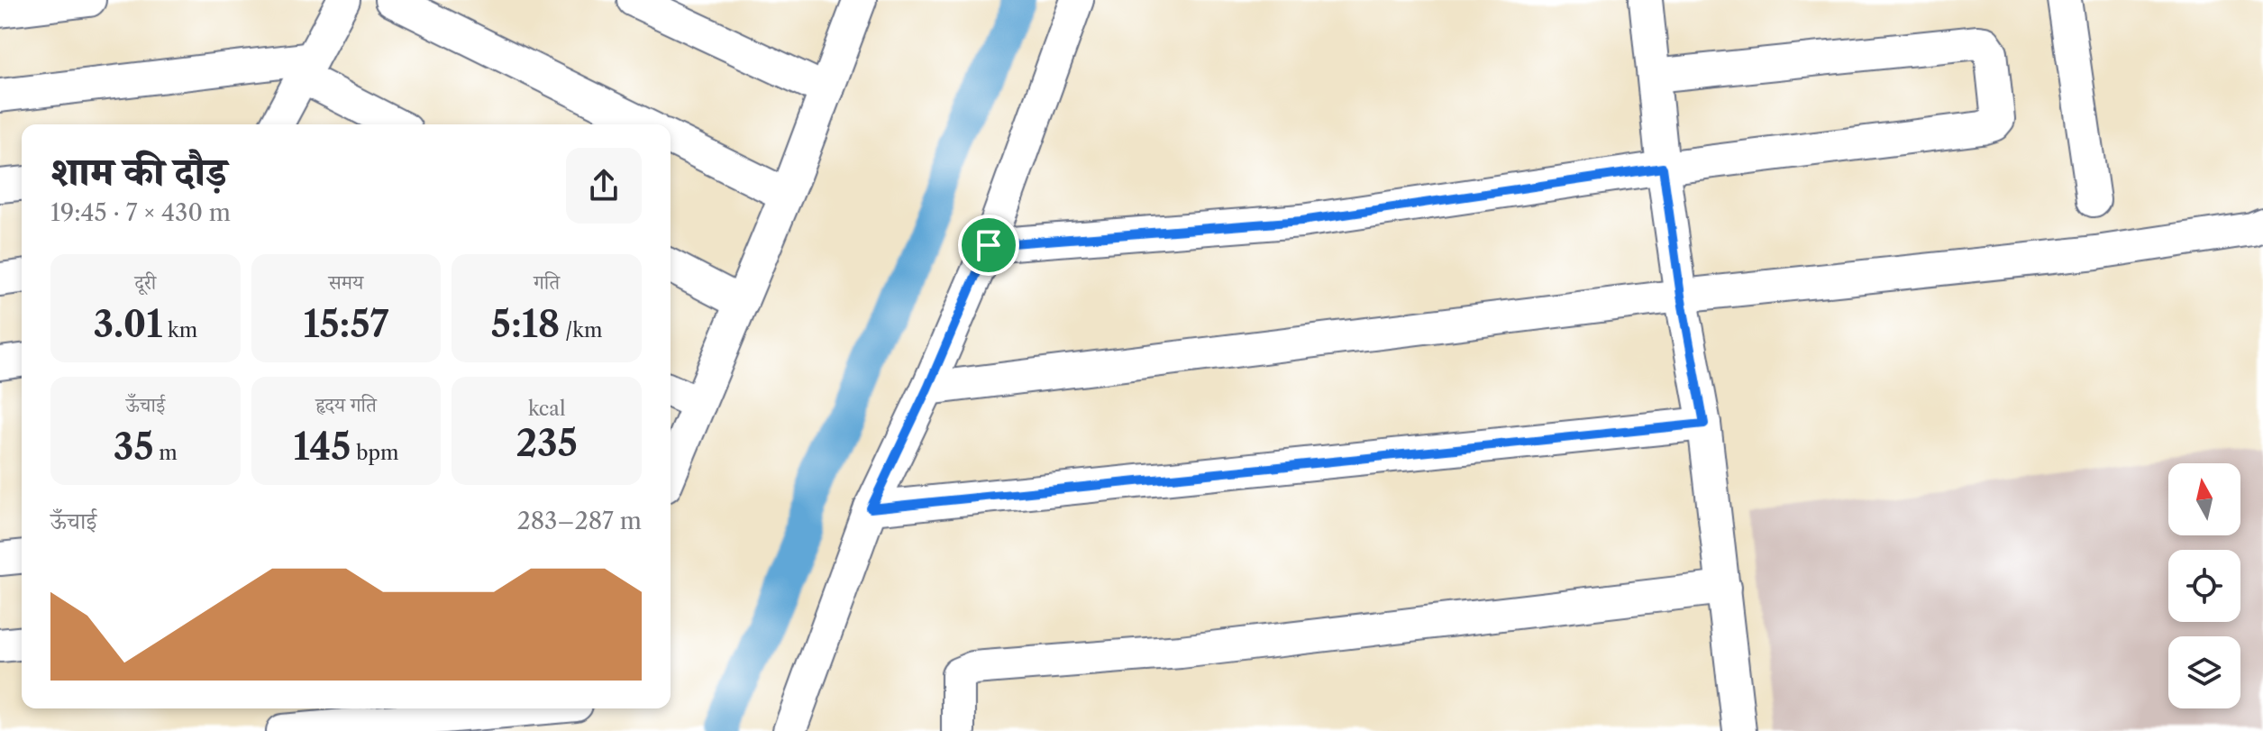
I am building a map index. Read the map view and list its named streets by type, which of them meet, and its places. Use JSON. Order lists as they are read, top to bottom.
{
  "north": "top",
  "page": {
    "heading": ["शाम की दौड़", "19:45 · 7 × 430 m"],
    "stats": [
      ["दूरी", "3.01 km"],
      ["समय", "15:57"],
      ["गति", "5:18 /km"],
      ["ऊँचाई", "35 m"],
      ["हृदय गति", "145 bpm"],
      ["kcal", "235"]
    ],
    "chart": ["ऊँचाई", "283–287 m"]
  }
}
